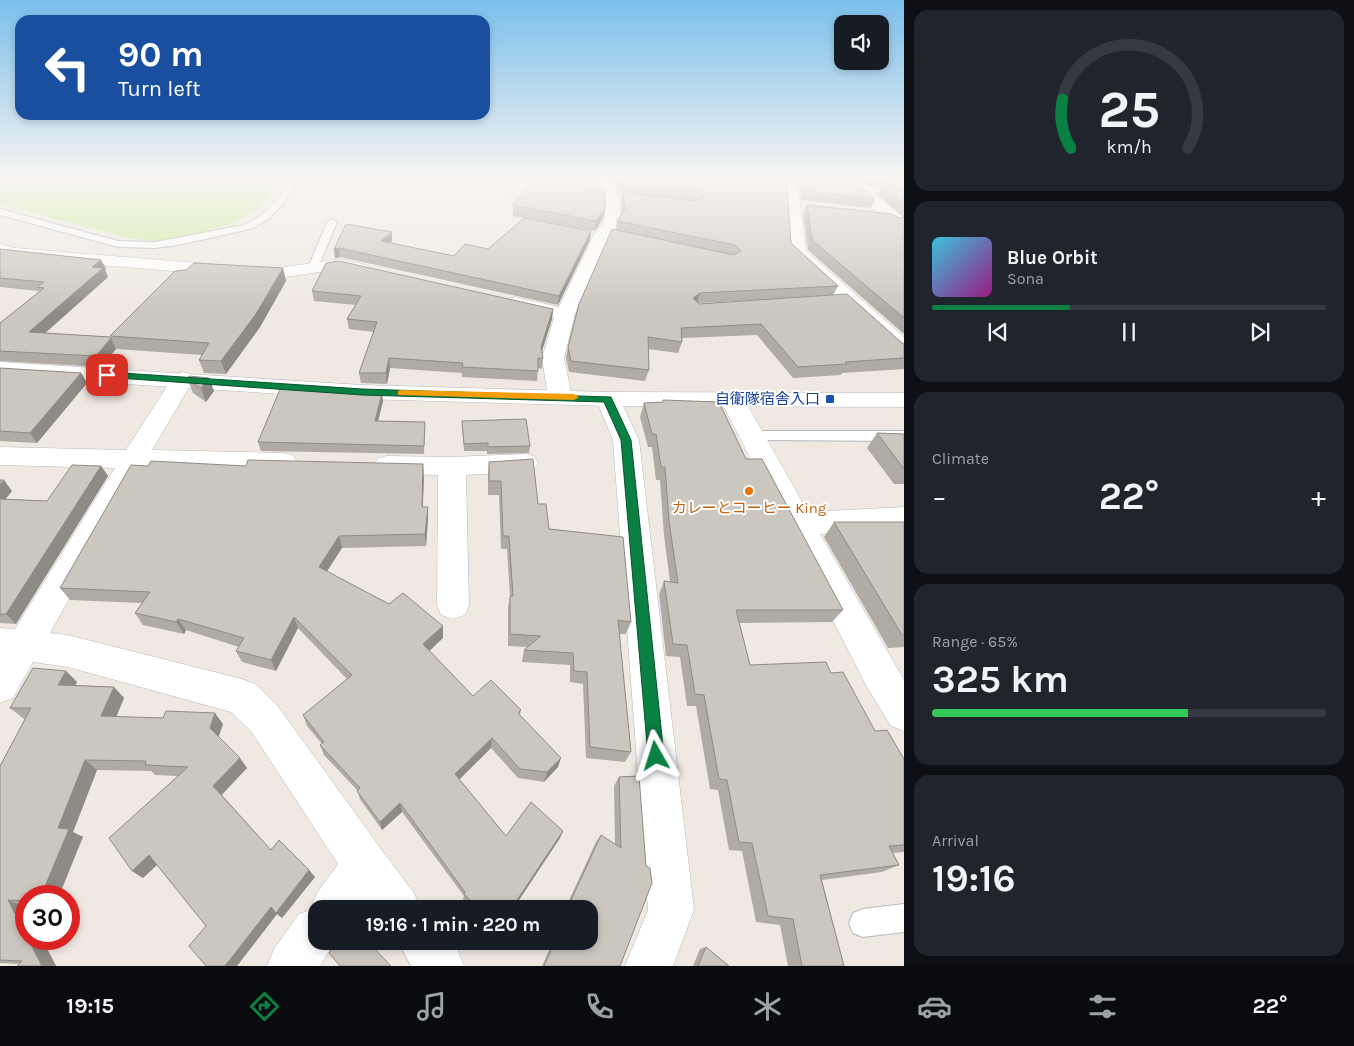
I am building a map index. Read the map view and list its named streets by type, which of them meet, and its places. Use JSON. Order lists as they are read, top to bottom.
{
  "places": {
    "transit": ["自衛隊宿舎入口"],
    "other": ["カレーとコーヒー King"]
  },
  "page": {
    "turn": ["90 m", "Turn left"],
    "song": ["Blue Orbit", "Sona"],
    "tile": [
      "Climate",
      ["Range · 65%", "325 km"],
      ["Arrival", "19:16"]
    ],
    "heat": ["−", "22°", "+"],
    "limit": "30",
    "trip": "19:16 · 1 min · 220 m",
    "tabs": ["19:15", "22°"],
    "gauge": ["25", "km/h"]
  }
}
